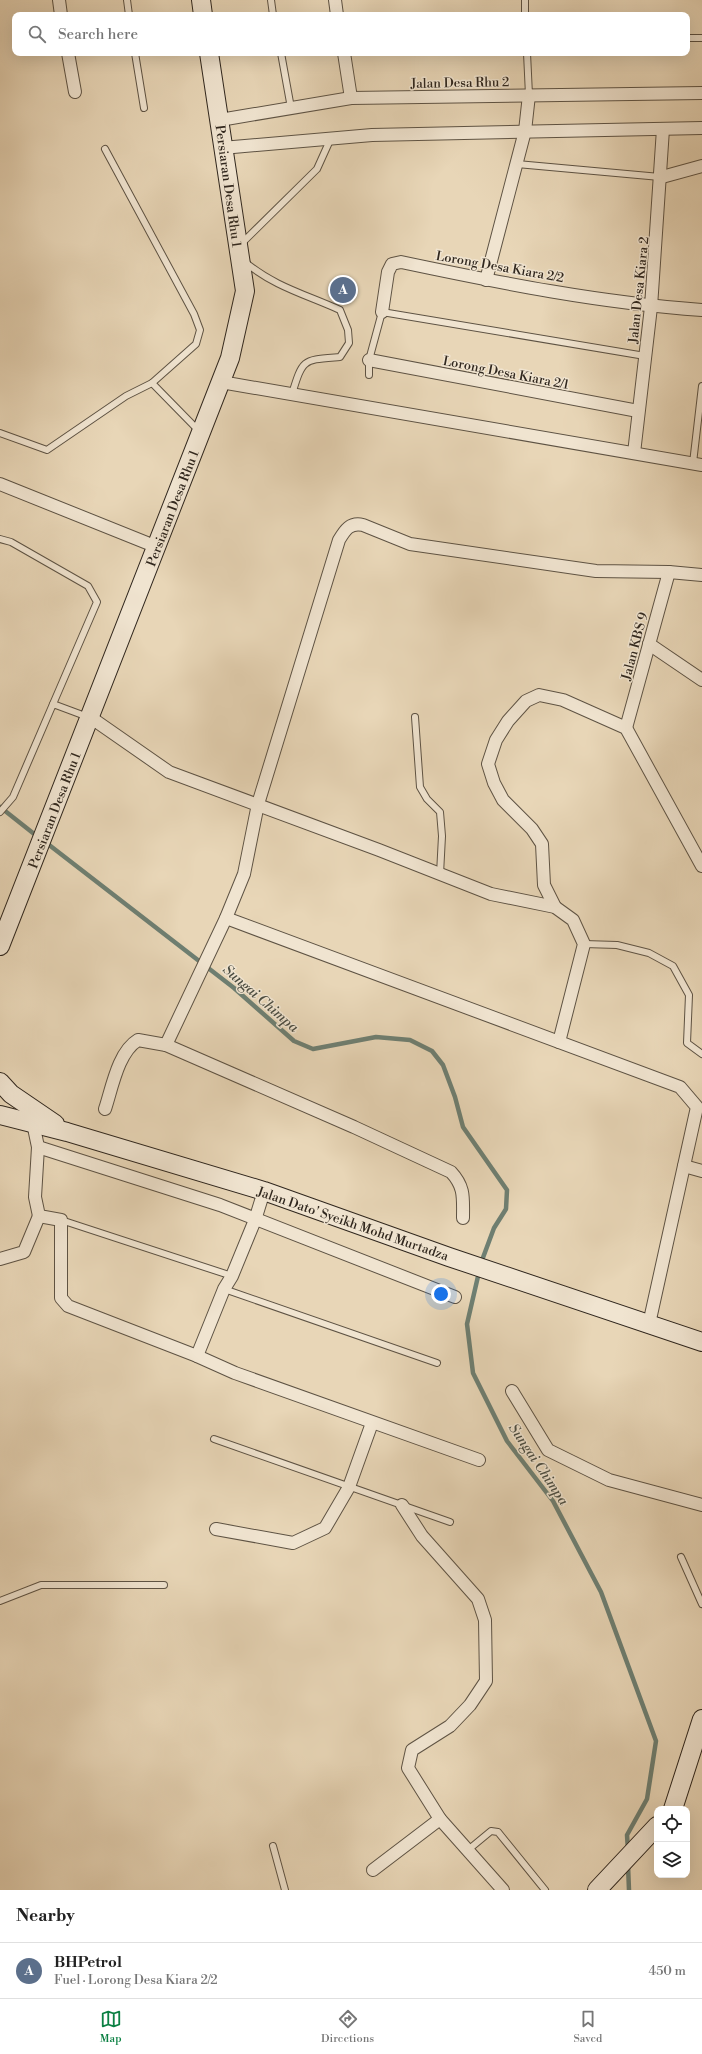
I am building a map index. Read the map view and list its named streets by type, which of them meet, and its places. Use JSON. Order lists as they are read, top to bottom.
{
  "streets": {
    "street": [
      "Jalan Desa Rhu 2",
      "Persiaran Desa Rhu 1",
      "Lorong Desa Kiara 2/2",
      "Jalan Desa Kiara 2",
      "Lorong Desa Kiara 2/1",
      "Jalan KBS 9",
      "Jalan Dato' Syeikh Mohd Murtadza"
    ]
  },
  "crossings": [
    ["Jalan Desa Rhu 2", "Persiaran Desa Rhu 1"],
    ["Lorong Desa Kiara 2/2", "Jalan Desa Kiara 2"],
    ["Jalan Desa Kiara 2", "Lorong Desa Kiara 2/1"]
  ],
  "water": ["Sungai Chimpa"],
  "page": {
    "search": "Search here",
    "pins": "A",
    "heading": "Nearby",
    "list": [
      {
        "mark": "A",
        "name": "BHPetrol",
        "note": "Fuel · Lorong Desa Kiara 2/2",
        "value": "450 m"
      }
    ],
    "nav": ["Map", "Directions", "Saved"]
  }
}
